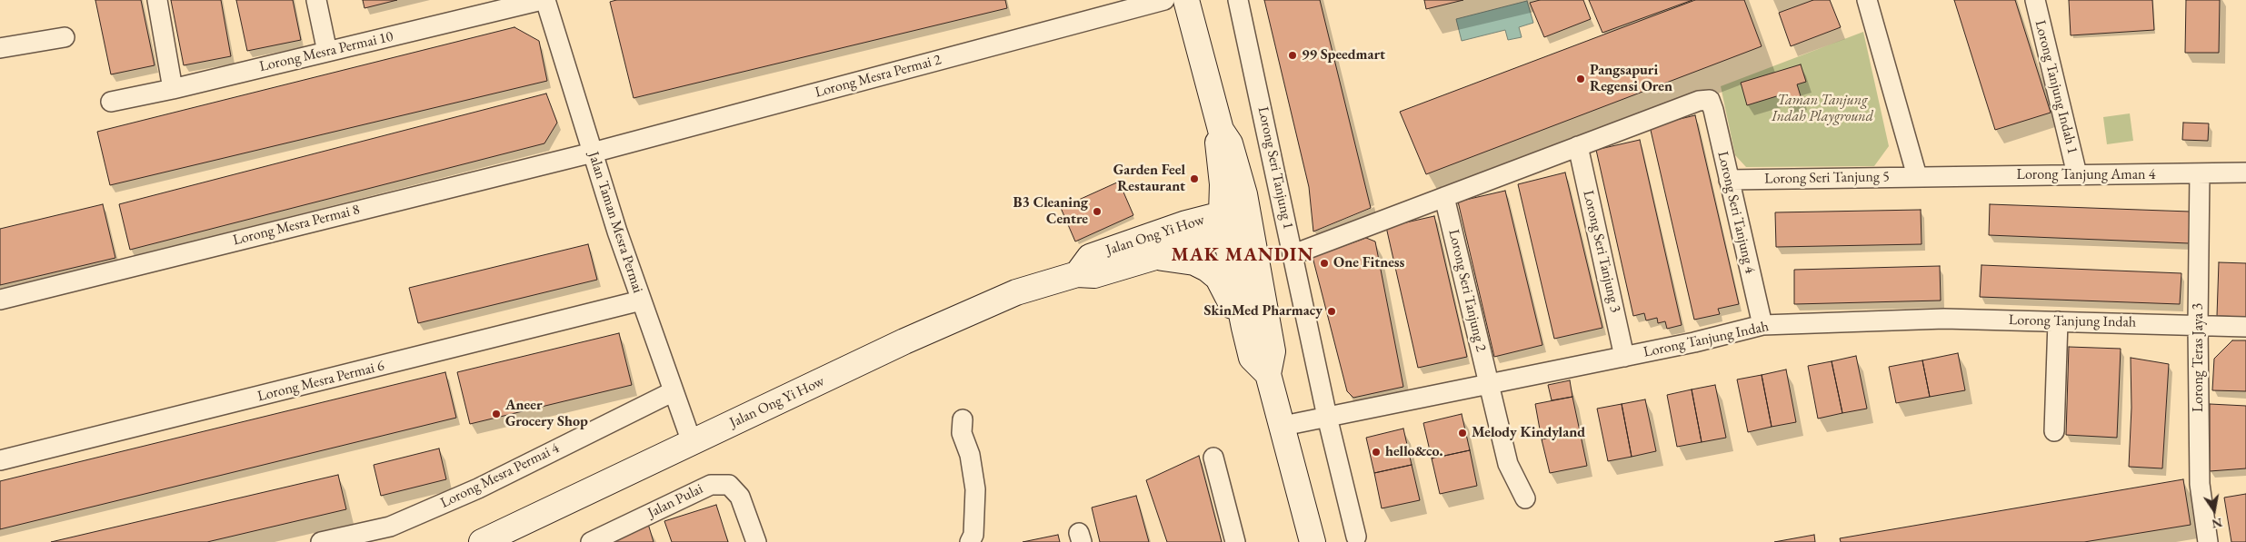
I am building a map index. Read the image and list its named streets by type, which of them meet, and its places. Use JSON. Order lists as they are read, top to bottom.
{
  "streets": {
    "main road": ["Jalan Ong Yi How"],
    "street": [
      "Lorong Mesra Permai 10",
      "Lorong Mesra Permai 2",
      "Lorong Tanjung Indah 1",
      "Lorong Seri Tanjung 1",
      "Lorong Tanjung Aman 4",
      "Lorong Seri Tanjung 5",
      "Lorong Seri Tanjung 4",
      "Jalan Taman Mesra Permai",
      "Lorong Mesra Permai 8",
      "Lorong Seri Tanjung 3",
      "Lorong Seri Tanjung 2",
      "Lorong Tanjung Indah",
      "Lorong Teras Jaya 3",
      "Lorong Mesra Permai 6",
      "Lorong Mesra Permai 4",
      "Jalan Pulai"
    ]
  },
  "crossings": [
    ["Lorong Mesra Permai 2", "Jalan Taman Mesra Permai"],
    ["Lorong Mesra Permai 2", "Lorong Mesra Permai 8"],
    ["Lorong Tanjung Indah 1", "Lorong Tanjung Aman 4"],
    ["Lorong Seri Tanjung 1", "Lorong Tanjung Indah"],
    ["Lorong Tanjung Aman 4", "Lorong Seri Tanjung 5"],
    ["Lorong Tanjung Aman 4", "Lorong Teras Jaya 3"],
    ["Lorong Seri Tanjung 5", "Lorong Seri Tanjung 4"],
    ["Lorong Seri Tanjung 4", "Lorong Seri Tanjung 3"],
    ["Lorong Seri Tanjung 4", "Lorong Tanjung Indah"],
    ["Jalan Taman Mesra Permai", "Lorong Mesra Permai 8"],
    ["Jalan Taman Mesra Permai", "Jalan Ong Yi How"],
    ["Jalan Taman Mesra Permai", "Lorong Mesra Permai 6"],
    ["Jalan Taman Mesra Permai", "Lorong Mesra Permai 4"],
    ["Jalan Ong Yi How", "Lorong Tanjung Indah"],
    ["Lorong Seri Tanjung 3", "Lorong Tanjung Indah"],
    ["Lorong Seri Tanjung 2", "Lorong Tanjung Indah"],
    ["Lorong Tanjung Indah", "Lorong Teras Jaya 3"]
  ],
  "districts": ["MAK MANDIN"],
  "parks": ["Taman Tanjung Indah Playground"],
  "places": [
    "99 Speedmart",
    "Pangsapuri Regensi Oren",
    "Garden Feel Restaurant",
    "B3 Cleaning Centre",
    "One Fitness",
    "SkinMed Pharmacy",
    "Aneer Grocery Shop",
    "Melody Kindyland",
    "hello&co."
  ],
  "north": "bottom"
}
